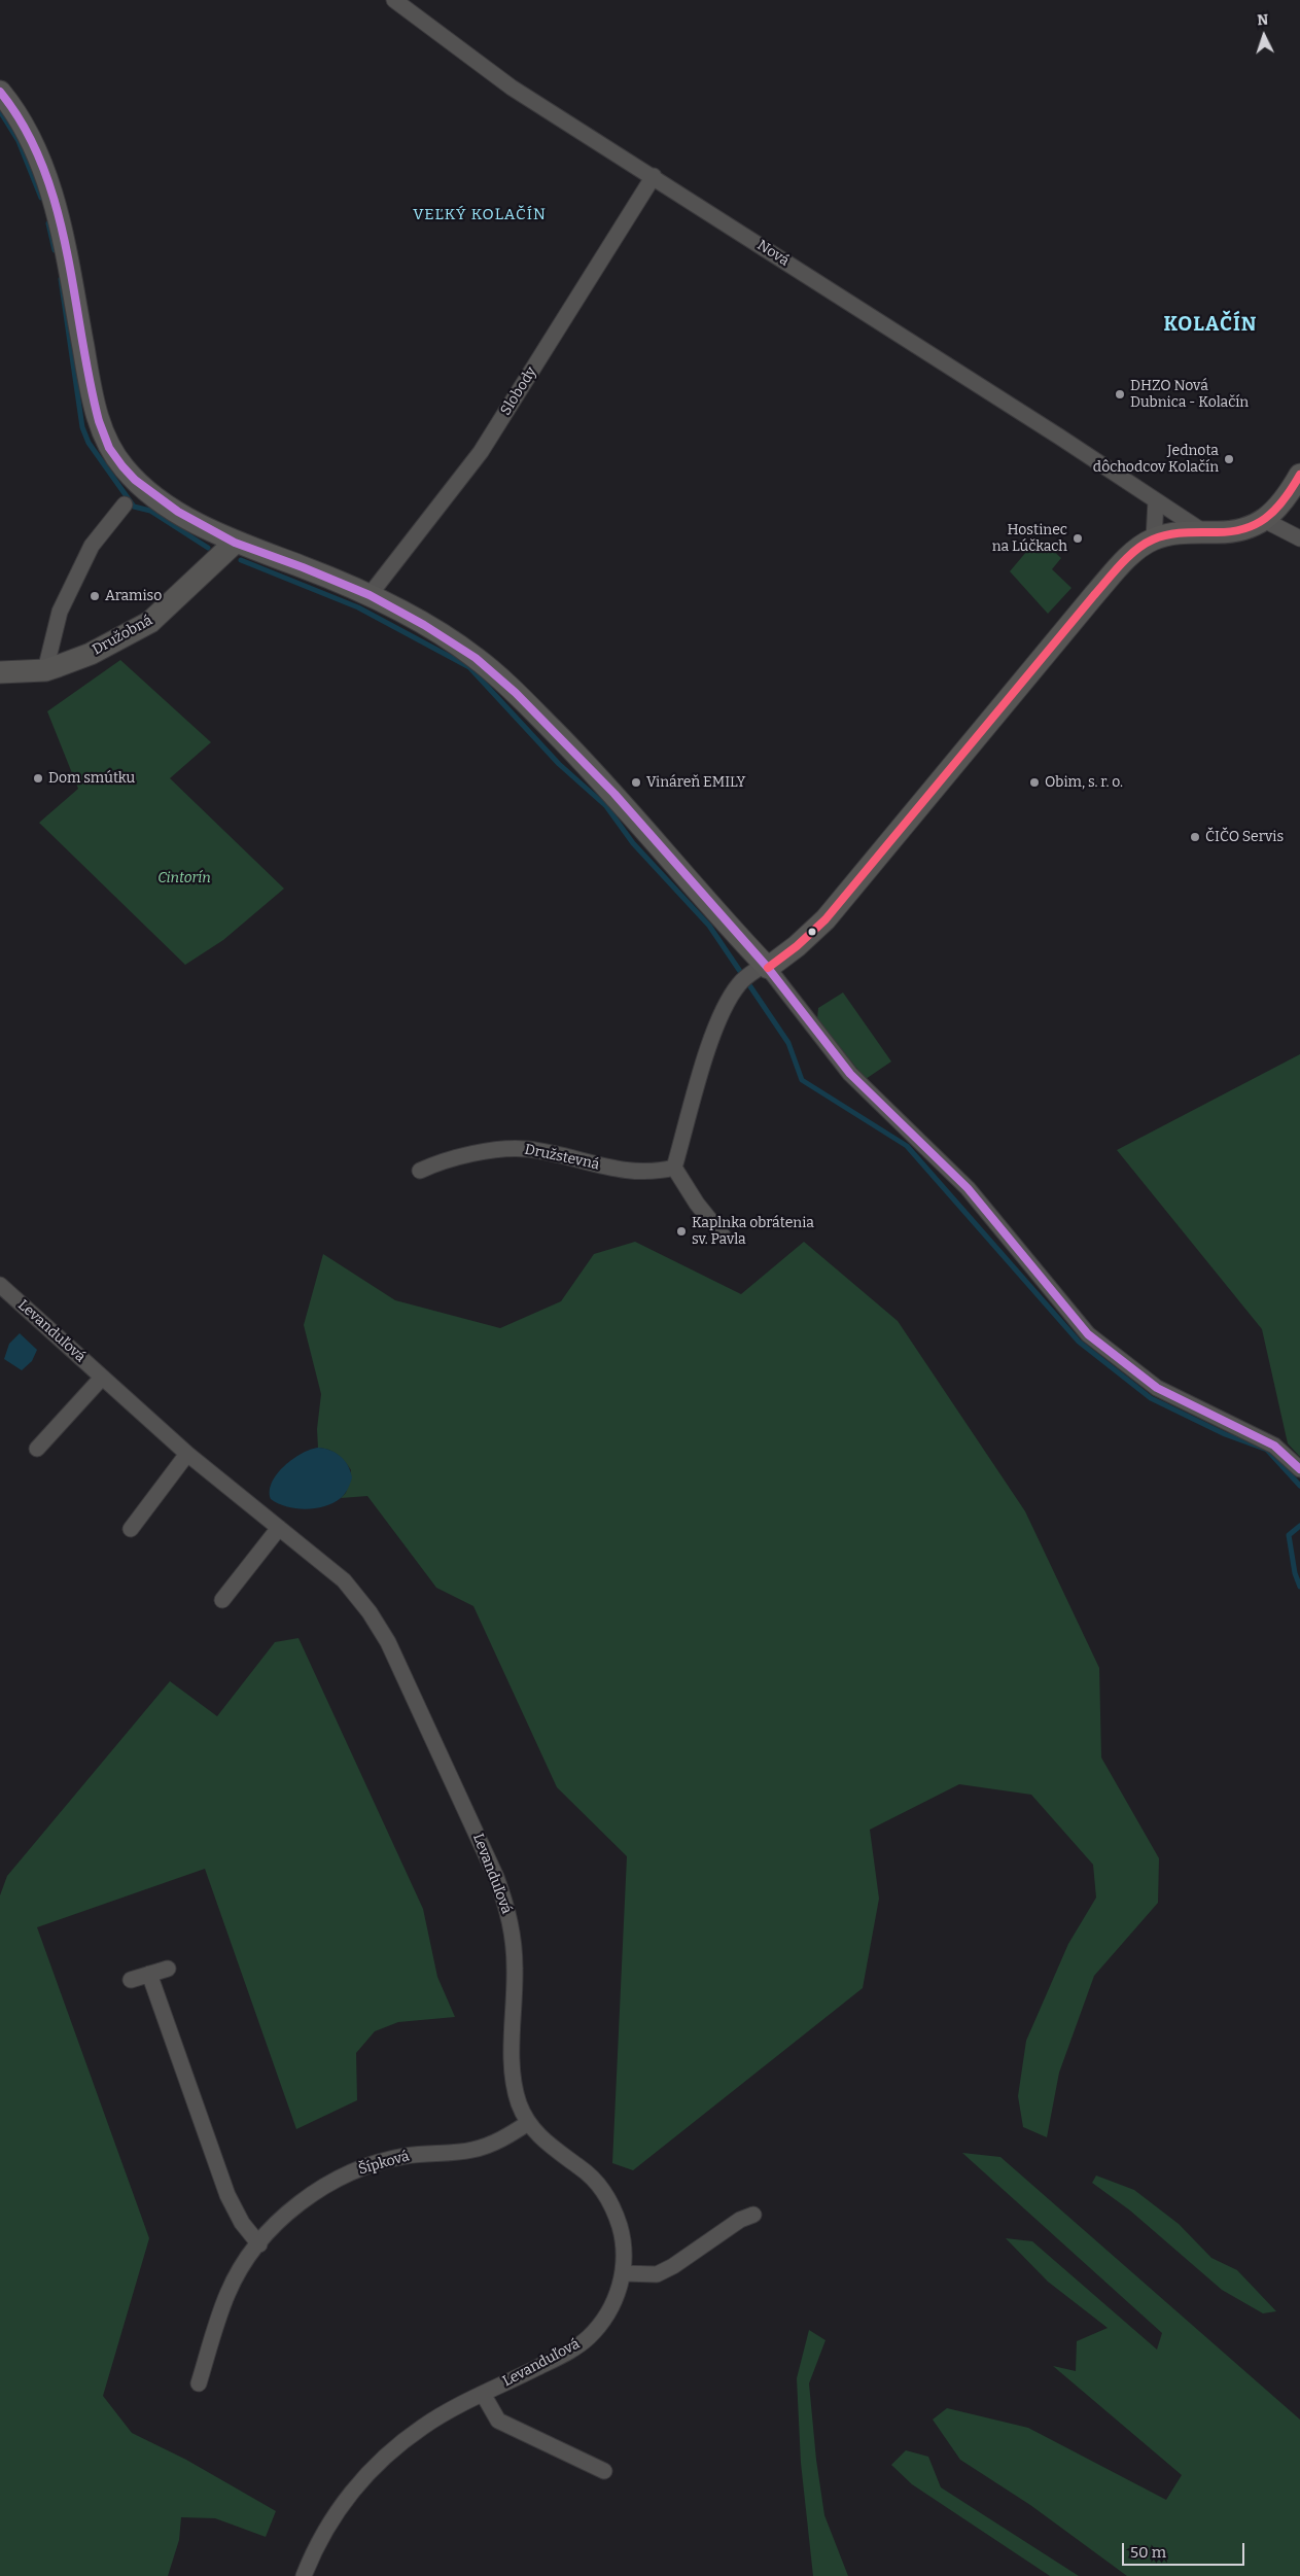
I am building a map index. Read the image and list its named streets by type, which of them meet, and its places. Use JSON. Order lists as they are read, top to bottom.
{
  "streets": {
    "street": [
      "Nová",
      "Slobody",
      "Družobná",
      "Družstevná",
      "Levanduľová",
      "Šípková"
    ]
  },
  "crossings": [
    ["Nová", "Slobody"],
    ["Levanduľová", "Šípková"]
  ],
  "districts": ["VEĽKÝ KOLAČÍN", "KOLAČÍN"],
  "parks": ["Cintorín"],
  "places": [
    "DHZO Nová Dubnica - Kolačín",
    "Jednota dôchodcov Kolačín",
    "Hostinec na Lúčkach",
    "Aramiso",
    "Dom smútku",
    "Vináreň EMILY",
    "Obim, s. r. o.",
    "ČIČO Servis",
    "Kaplnka obrátenia sv. Pavla"
  ],
  "scale_bar": "50 m",
  "north": "top"
}
